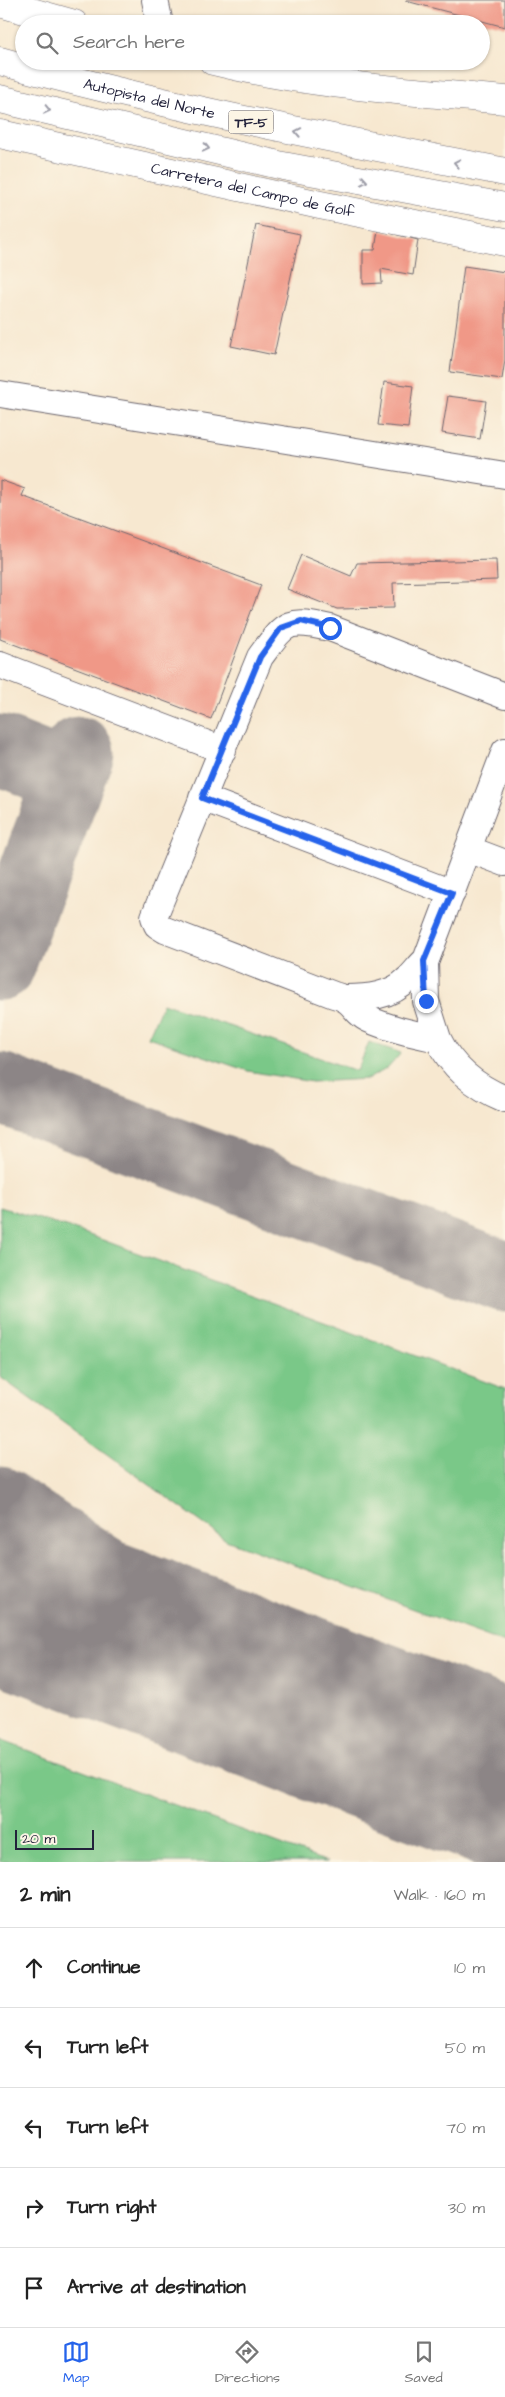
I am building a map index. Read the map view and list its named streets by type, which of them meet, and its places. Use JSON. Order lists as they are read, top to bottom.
{
  "streets": {
    "main road": ["Autopista del Norte", "TF-5", "Carretera del Campo de Golf"]
  },
  "scale_bar": "20 m",
  "page": {
    "search": "Search here",
    "scale": "20 m",
    "heading": ["2 min", "Walk · 160 m"],
    "list": [
      ["Continue", "10 m"],
      ["Turn left", "50 m"],
      ["Turn left", "70 m"],
      ["Turn right", "30 m"],
      "Arrive at destination"
    ],
    "nav": ["Map", "Directions", "Saved"]
  }
}
